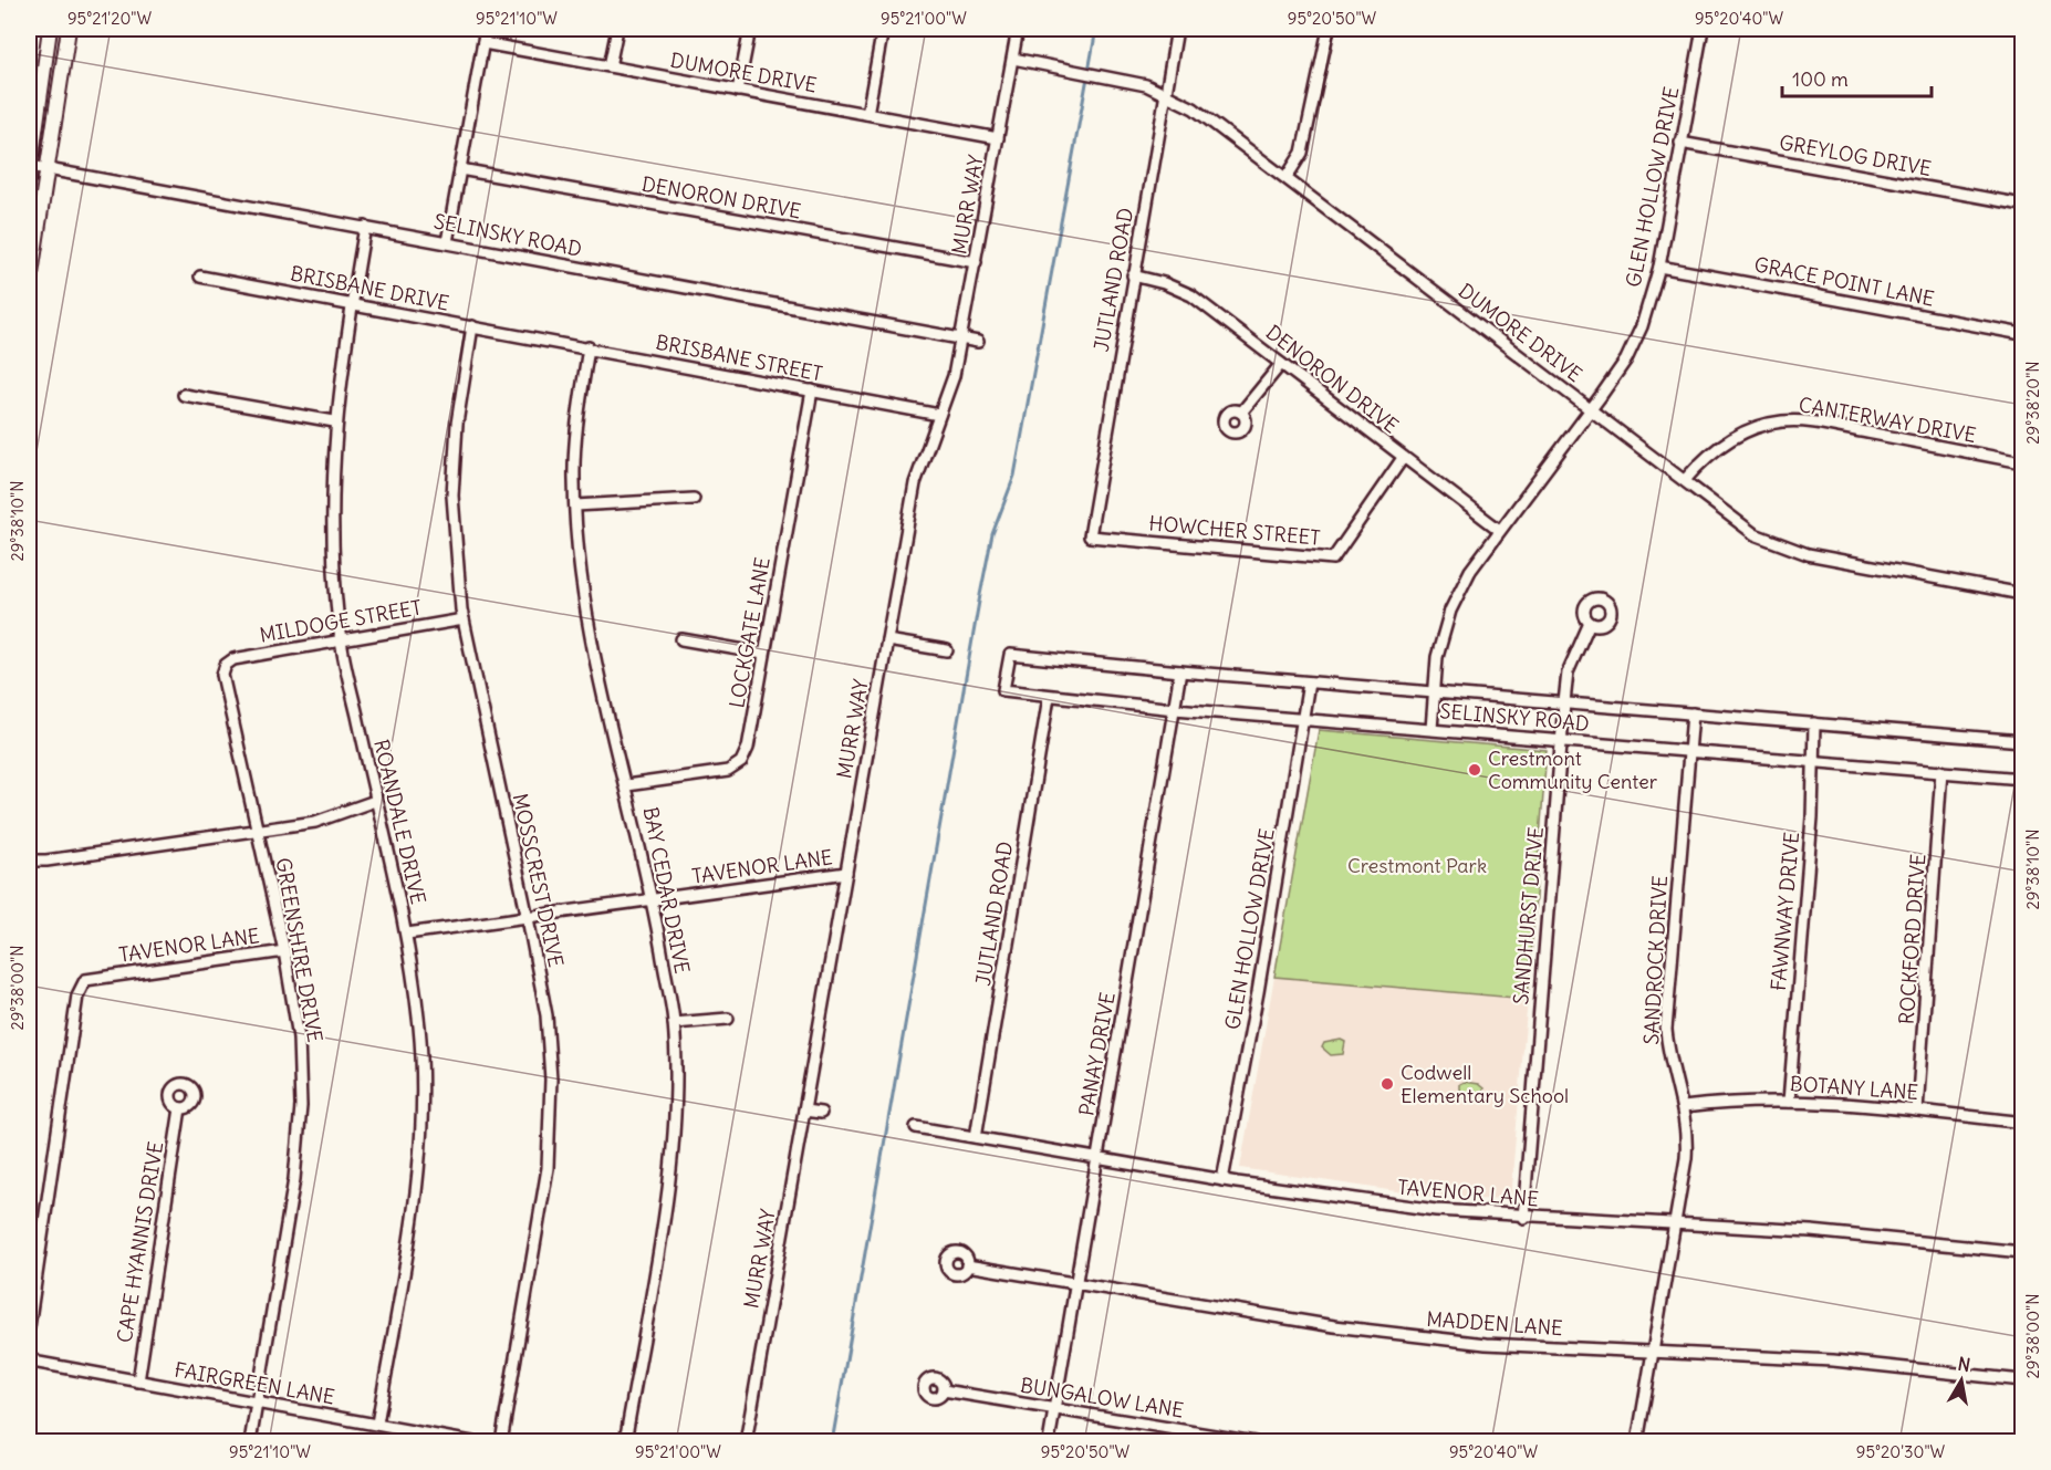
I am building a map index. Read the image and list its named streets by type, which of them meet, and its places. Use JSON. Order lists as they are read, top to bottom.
{
  "streets": {
    "street": [
      "DUMORE DRIVE",
      "GREYLOG DRIVE",
      "GLEN HOLLOW DRIVE",
      "DENORON DRIVE",
      "MURR WAY",
      "SELINSKY ROAD",
      "JUTLAND ROAD",
      "GRACE POINT LANE",
      "BRISBANE DRIVE",
      "BRISBANE STREET",
      "CANTERWAY DRIVE",
      "HOWCHER STREET",
      "MILDOGE STREET",
      "LOCKGATE LANE",
      "ROANDALE DRIVE",
      "TAVENOR LANE",
      "MOSSCREST DRIVE",
      "BAY CEDAR DRIVE",
      "FAWNWAY DRIVE",
      "SANDHURST DRIVE",
      "ROCKFORD DRIVE",
      "GREENSHIRE DRIVE",
      "SANDROCK DRIVE",
      "PANAY DRIVE",
      "BOTANY LANE",
      "CAPE HYANNIS DRIVE",
      "MADDEN LANE",
      "FAIRGREEN LANE",
      "BUNGALOW LANE"
    ]
  },
  "crossings": [
    ["DUMORE DRIVE", "GLEN HOLLOW DRIVE"],
    ["DUMORE DRIVE", "MURR WAY"],
    ["DUMORE DRIVE", "JUTLAND ROAD"],
    ["DUMORE DRIVE", "CANTERWAY DRIVE"],
    ["GREYLOG DRIVE", "GLEN HOLLOW DRIVE"],
    ["GLEN HOLLOW DRIVE", "DENORON DRIVE"],
    ["GLEN HOLLOW DRIVE", "SELINSKY ROAD"],
    ["GLEN HOLLOW DRIVE", "GRACE POINT LANE"],
    ["GLEN HOLLOW DRIVE", "TAVENOR LANE"],
    ["DENORON DRIVE", "MURR WAY"],
    ["DENORON DRIVE", "JUTLAND ROAD"],
    ["DENORON DRIVE", "HOWCHER STREET"],
    ["MURR WAY", "SELINSKY ROAD"],
    ["MURR WAY", "BRISBANE STREET"],
    ["MURR WAY", "TAVENOR LANE"],
    ["SELINSKY ROAD", "JUTLAND ROAD"],
    ["SELINSKY ROAD", "ROANDALE DRIVE"],
    ["SELINSKY ROAD", "FAWNWAY DRIVE"],
    ["SELINSKY ROAD", "SANDHURST DRIVE"],
    ["SELINSKY ROAD", "ROCKFORD DRIVE"],
    ["SELINSKY ROAD", "SANDROCK DRIVE"],
    ["SELINSKY ROAD", "PANAY DRIVE"],
    ["JUTLAND ROAD", "HOWCHER STREET"],
    ["JUTLAND ROAD", "TAVENOR LANE"],
    ["BRISBANE DRIVE", "BRISBANE STREET"],
    ["BRISBANE DRIVE", "ROANDALE DRIVE"],
    ["BRISBANE DRIVE", "MOSSCREST DRIVE"],
    ["BRISBANE STREET", "LOCKGATE LANE"],
    ["BRISBANE STREET", "BAY CEDAR DRIVE"],
    ["MILDOGE STREET", "ROANDALE DRIVE"],
    ["MILDOGE STREET", "MOSSCREST DRIVE"],
    ["MILDOGE STREET", "GREENSHIRE DRIVE"],
    ["LOCKGATE LANE", "BAY CEDAR DRIVE"],
    ["ROANDALE DRIVE", "TAVENOR LANE"],
    ["ROANDALE DRIVE", "FAIRGREEN LANE"],
    ["TAVENOR LANE", "MOSSCREST DRIVE"],
    ["TAVENOR LANE", "BAY CEDAR DRIVE"],
    ["TAVENOR LANE", "SANDHURST DRIVE"],
    ["TAVENOR LANE", "GREENSHIRE DRIVE"],
    ["TAVENOR LANE", "SANDROCK DRIVE"],
    ["TAVENOR LANE", "PANAY DRIVE"],
    ["FAWNWAY DRIVE", "BOTANY LANE"],
    ["ROCKFORD DRIVE", "BOTANY LANE"],
    ["GREENSHIRE DRIVE", "FAIRGREEN LANE"],
    ["SANDROCK DRIVE", "BOTANY LANE"],
    ["SANDROCK DRIVE", "MADDEN LANE"],
    ["PANAY DRIVE", "MADDEN LANE"],
    ["PANAY DRIVE", "BUNGALOW LANE"],
    ["CAPE HYANNIS DRIVE", "FAIRGREEN LANE"]
  ],
  "parks": ["Crestmont Park"],
  "places": ["Crestmont Community Center", "Codwell Elementary School"],
  "scale_bar": "100 m",
  "north": "top",
  "coordinates": [
    "95°21'20\"W",
    "95°21'10\"W",
    "95°21'00\"W",
    "95°20'50\"W",
    "95°20'40\"W",
    "29°38'20\"N",
    "29°38'10\"N",
    "29°38'00\"N",
    "95°20'30\"W"
  ]
}
